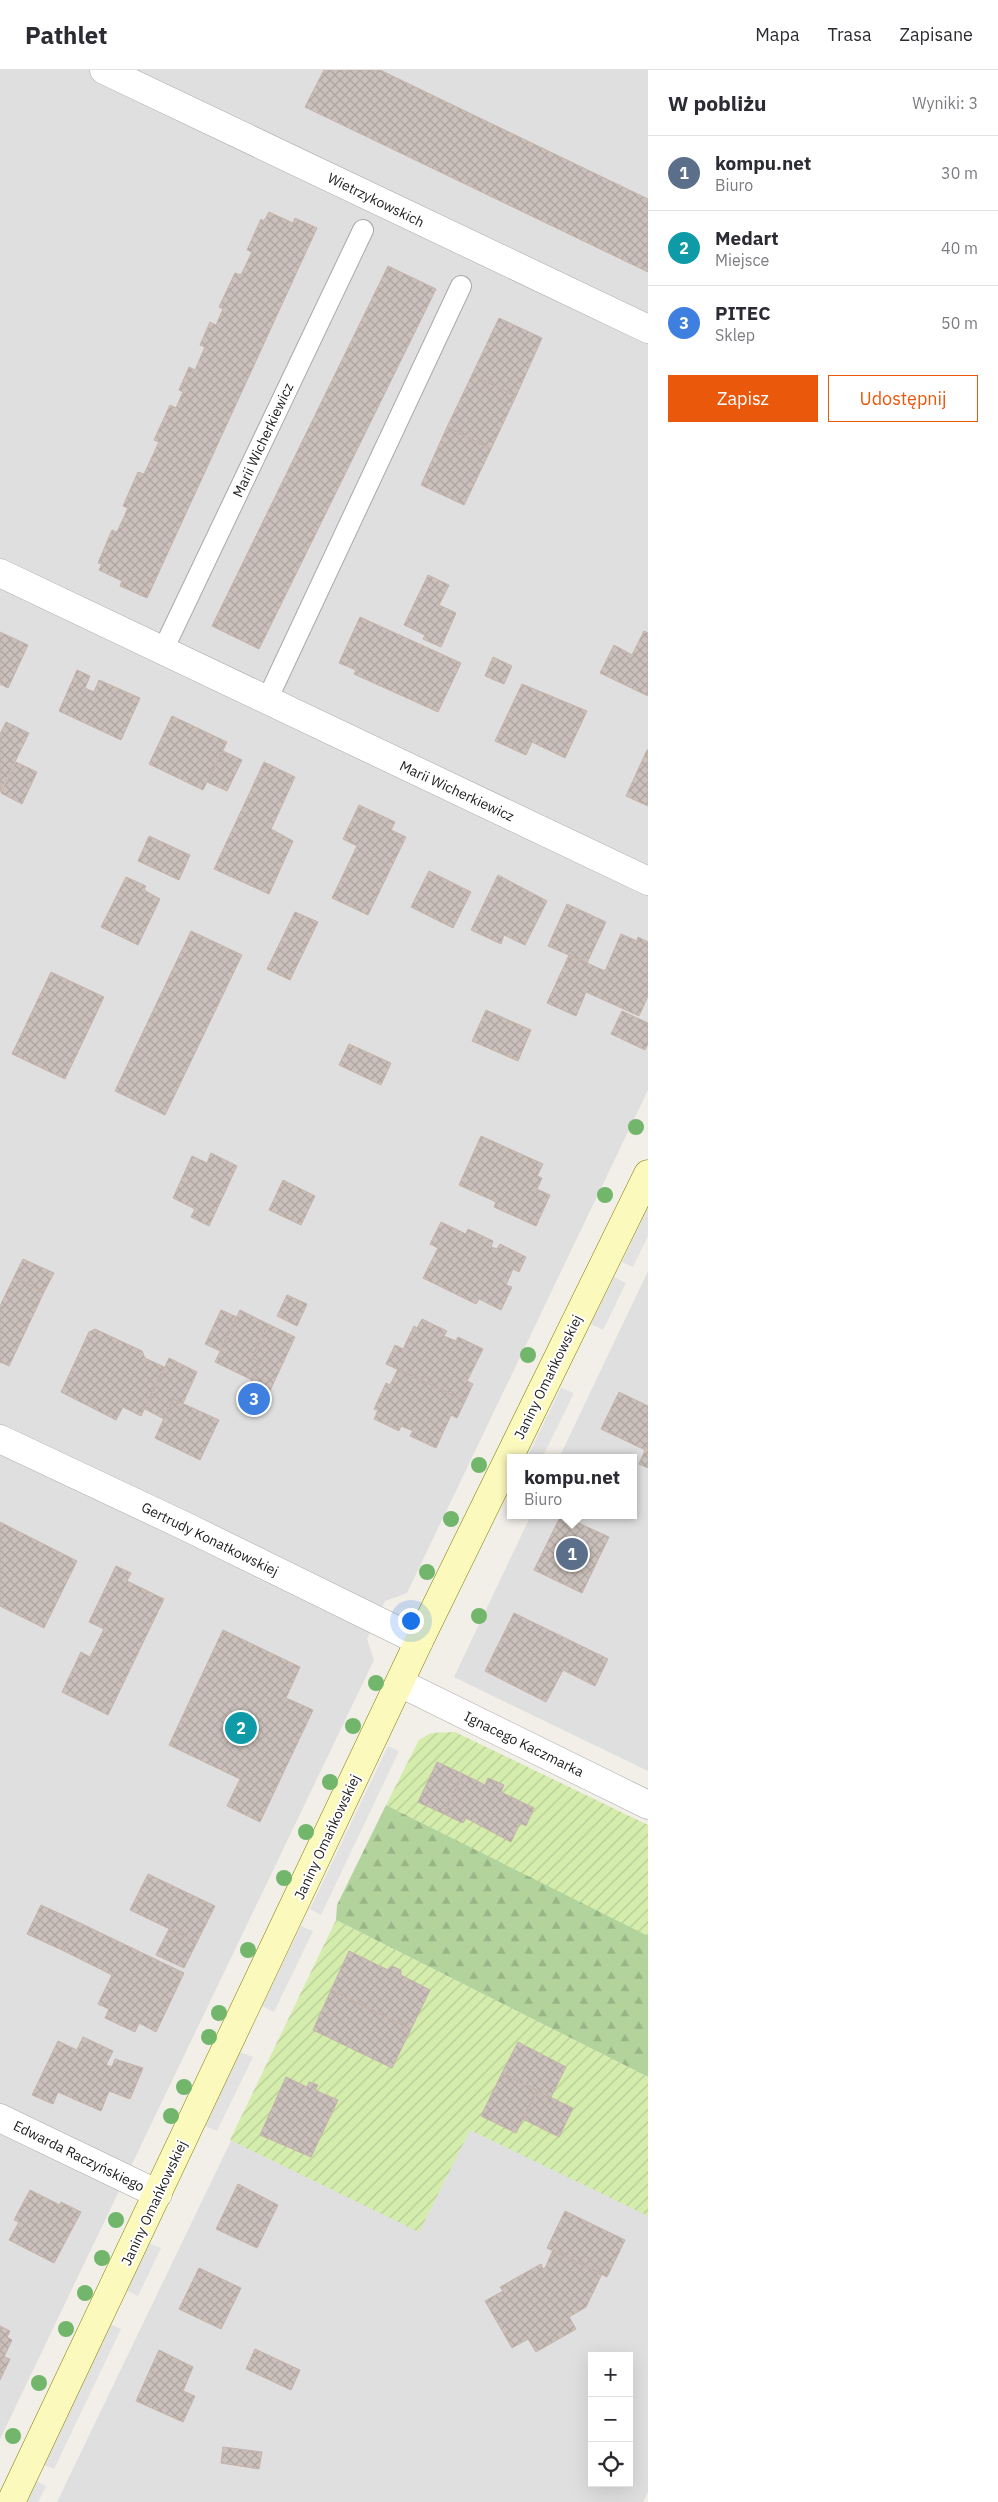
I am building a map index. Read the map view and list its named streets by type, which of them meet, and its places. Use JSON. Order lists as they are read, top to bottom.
{
  "streets": {
    "street": [
      "Wietrzykowskich",
      "Marii Wicherkiewicz",
      "Janiny Omańkowskiej",
      "Gertrudy Konatkowskiej",
      "Ignacego Kaczmarka",
      "Edwarda Raczyńskiego"
    ]
  },
  "crossings": [
    ["Janiny Omańkowskiej", "Gertrudy Konatkowskiej"],
    ["Janiny Omańkowskiej", "Ignacego Kaczmarka"],
    ["Janiny Omańkowskiej", "Edwarda Raczyńskiego"]
  ],
  "page": {
    "header": "Pathlet",
    "nav": ["Mapa", "Trasa", "Zapisane"],
    "heading": ["W pobliżu", "Wyniki: 3"],
    "list": [
      {
        "mark": "1",
        "name": "kompu.net",
        "note": "Biuro",
        "value": "30 m"
      },
      {
        "mark": "2",
        "name": "Medart",
        "note": "Miejsce",
        "value": "40 m"
      },
      {
        "mark": "3",
        "name": "PITEC",
        "note": "Sklep",
        "value": "50 m"
      }
    ],
    "buttons": ["Zapisz", "Udostępnij"],
    "pins": ["3", "1", "2"],
    "popup": ["kompu.net", "Biuro"],
    "map_buttons": ["+", "−"]
  }
}
